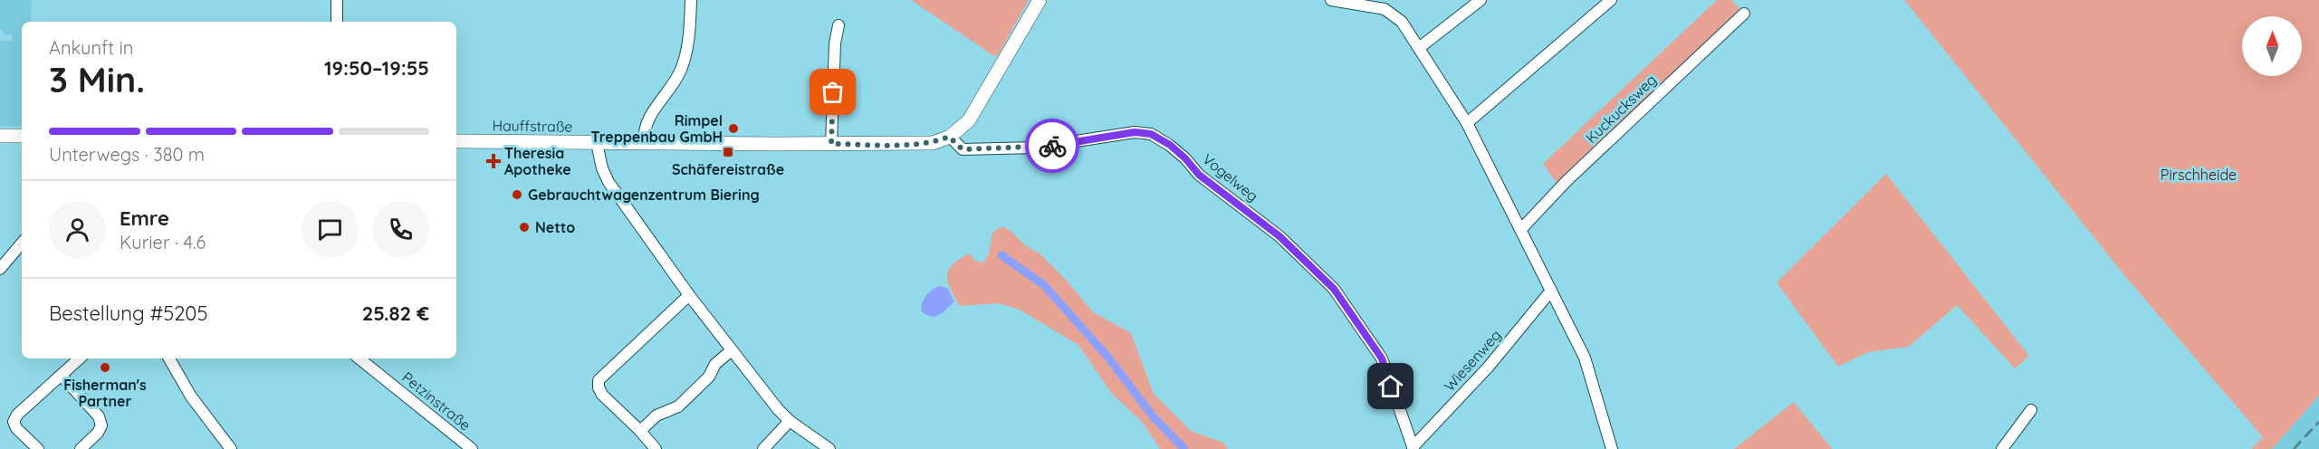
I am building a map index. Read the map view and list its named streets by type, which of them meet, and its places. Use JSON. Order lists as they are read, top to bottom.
{
  "streets": {
    "main road": ["Hauffstraße"],
    "street": [
      "Kuckucksweg",
      "Vogelweg",
      "Wiesenweg",
      "Petzinstraße"
    ]
  },
  "crossings": [
    ["Hauffstraße", "Vogelweg"],
    ["Vogelweg", "Wiesenweg"]
  ],
  "parks": ["Pirschheide"],
  "places": {
    "other": [
      "Rimpel Treppenbau GmbH",
      "Gebrauchtwagenzentrum Biering",
      "Netto",
      "Fisherman's Partner"
    ],
    "transit": ["Schäfereistraße"],
    "health": ["Theresia Apotheke"]
  },
  "north": "top",
  "page": {
    "heading": ["3 Min.", "Ankunft in", "19:50–19:55"],
    "panel": [
      "Emre",
      "Kurier · 4.6",
      "Bestellung #5205",
      "25.82 €"
    ],
    "bar": "Unterwegs · 380 m"
  }
}
